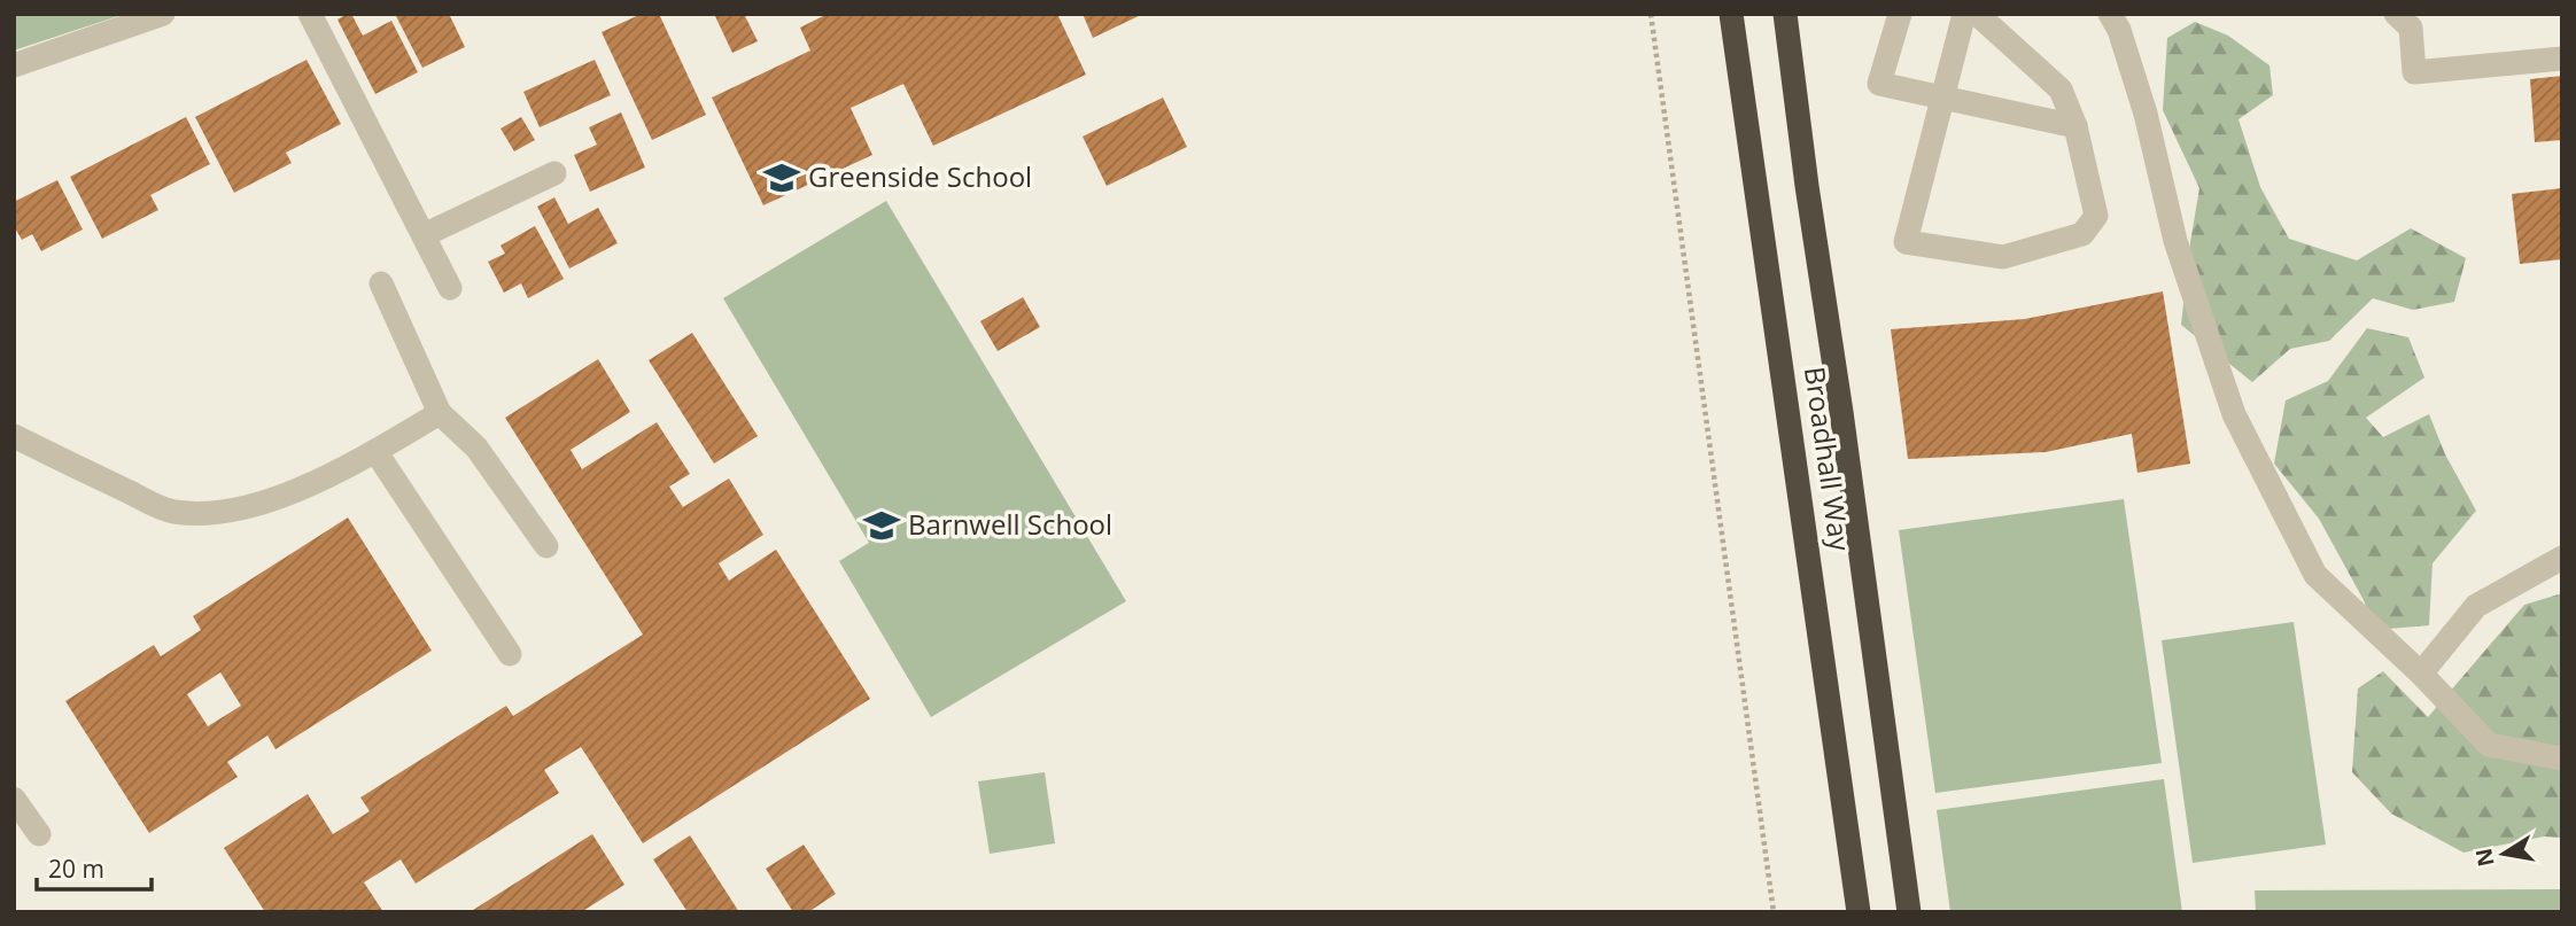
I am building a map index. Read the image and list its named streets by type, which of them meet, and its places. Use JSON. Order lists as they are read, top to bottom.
{
  "streets": {
    "highway": ["Broadhall Way"]
  },
  "places": {
    "school or university": ["Greenside School", "Barnwell School"]
  },
  "scale_bar": "20 m",
  "north": "left"
}
